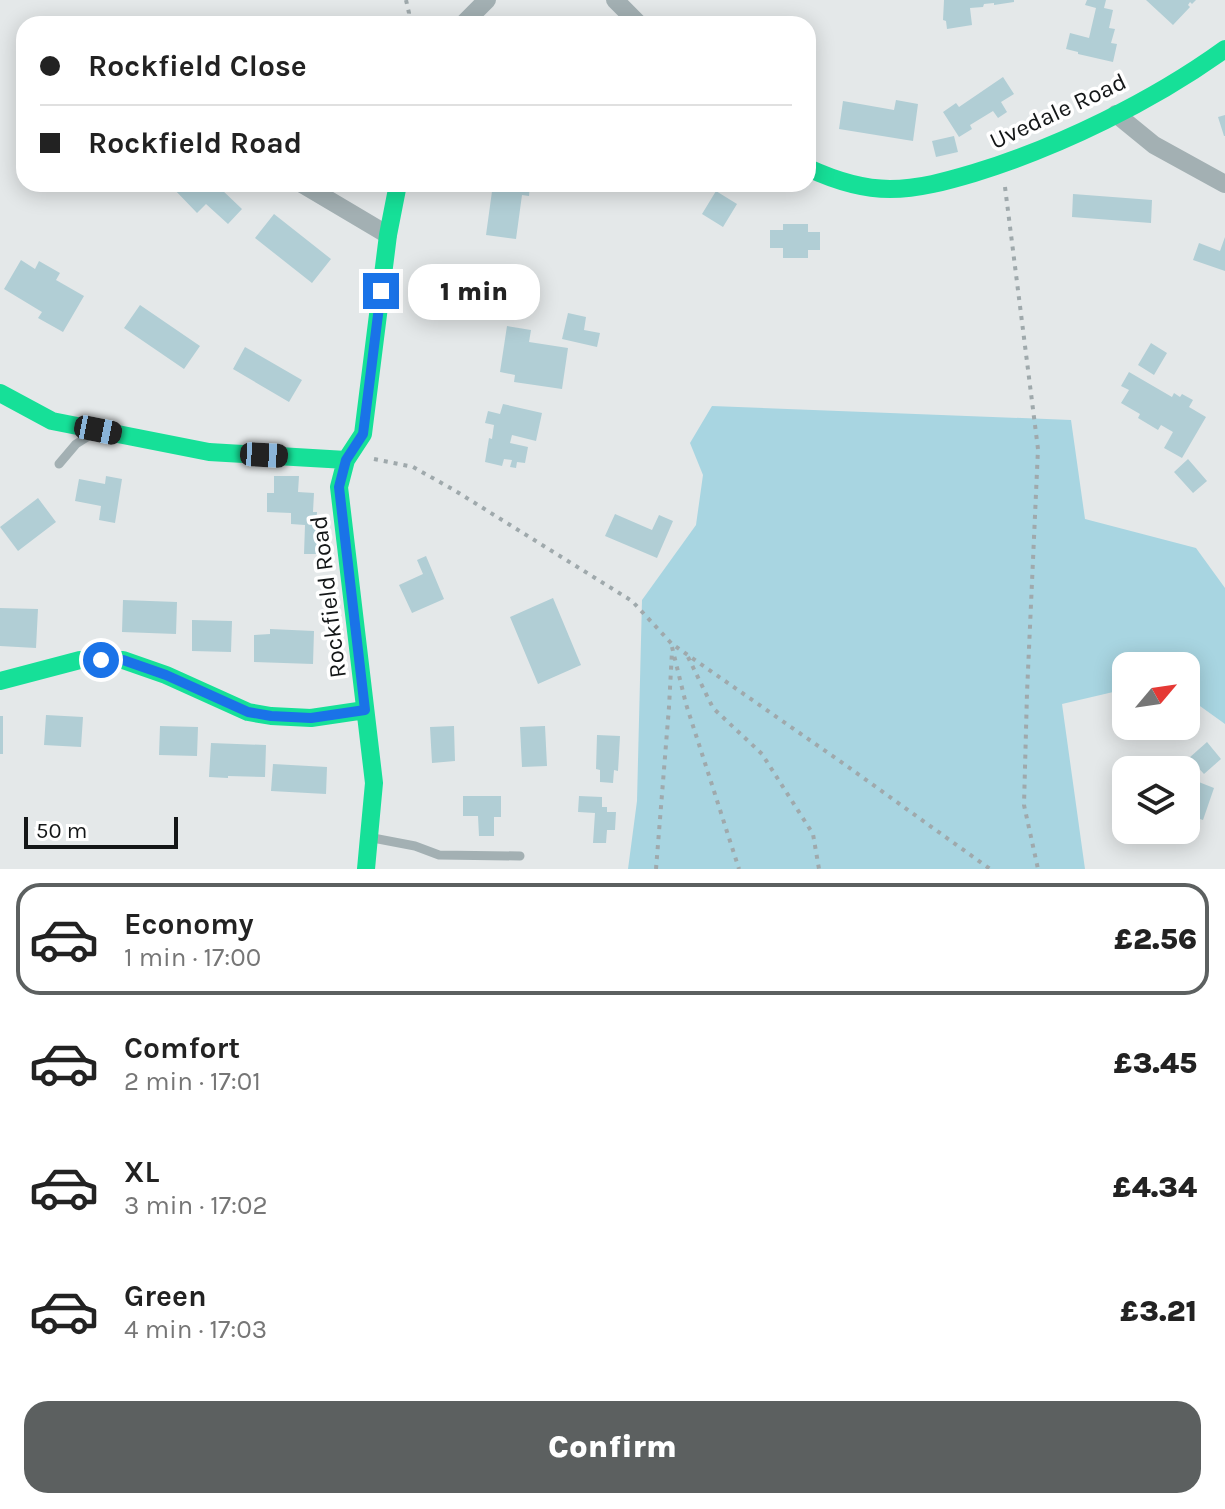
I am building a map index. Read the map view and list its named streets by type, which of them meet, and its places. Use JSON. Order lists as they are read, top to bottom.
{
  "streets": {
    "street": ["Uvedale Road", "Rockfield Road"]
  },
  "scale_bar": "50 m",
  "north": "top right",
  "page": {
    "banner": ["Rockfield Close", "Rockfield Road"],
    "bubble": "1 min",
    "scale": "50 m",
    "list": [
      {
        "name": "Economy",
        "note": "1 min · 17:00",
        "value": "£2.56"
      },
      {
        "name": "Comfort",
        "note": "2 min · 17:01",
        "value": "£3.45"
      },
      {
        "name": "XL",
        "note": "3 min · 17:02",
        "value": "£4.34"
      },
      {
        "name": "Green",
        "note": "4 min · 17:03",
        "value": "£3.21"
      }
    ],
    "buttons": "Confirm"
  }
}
